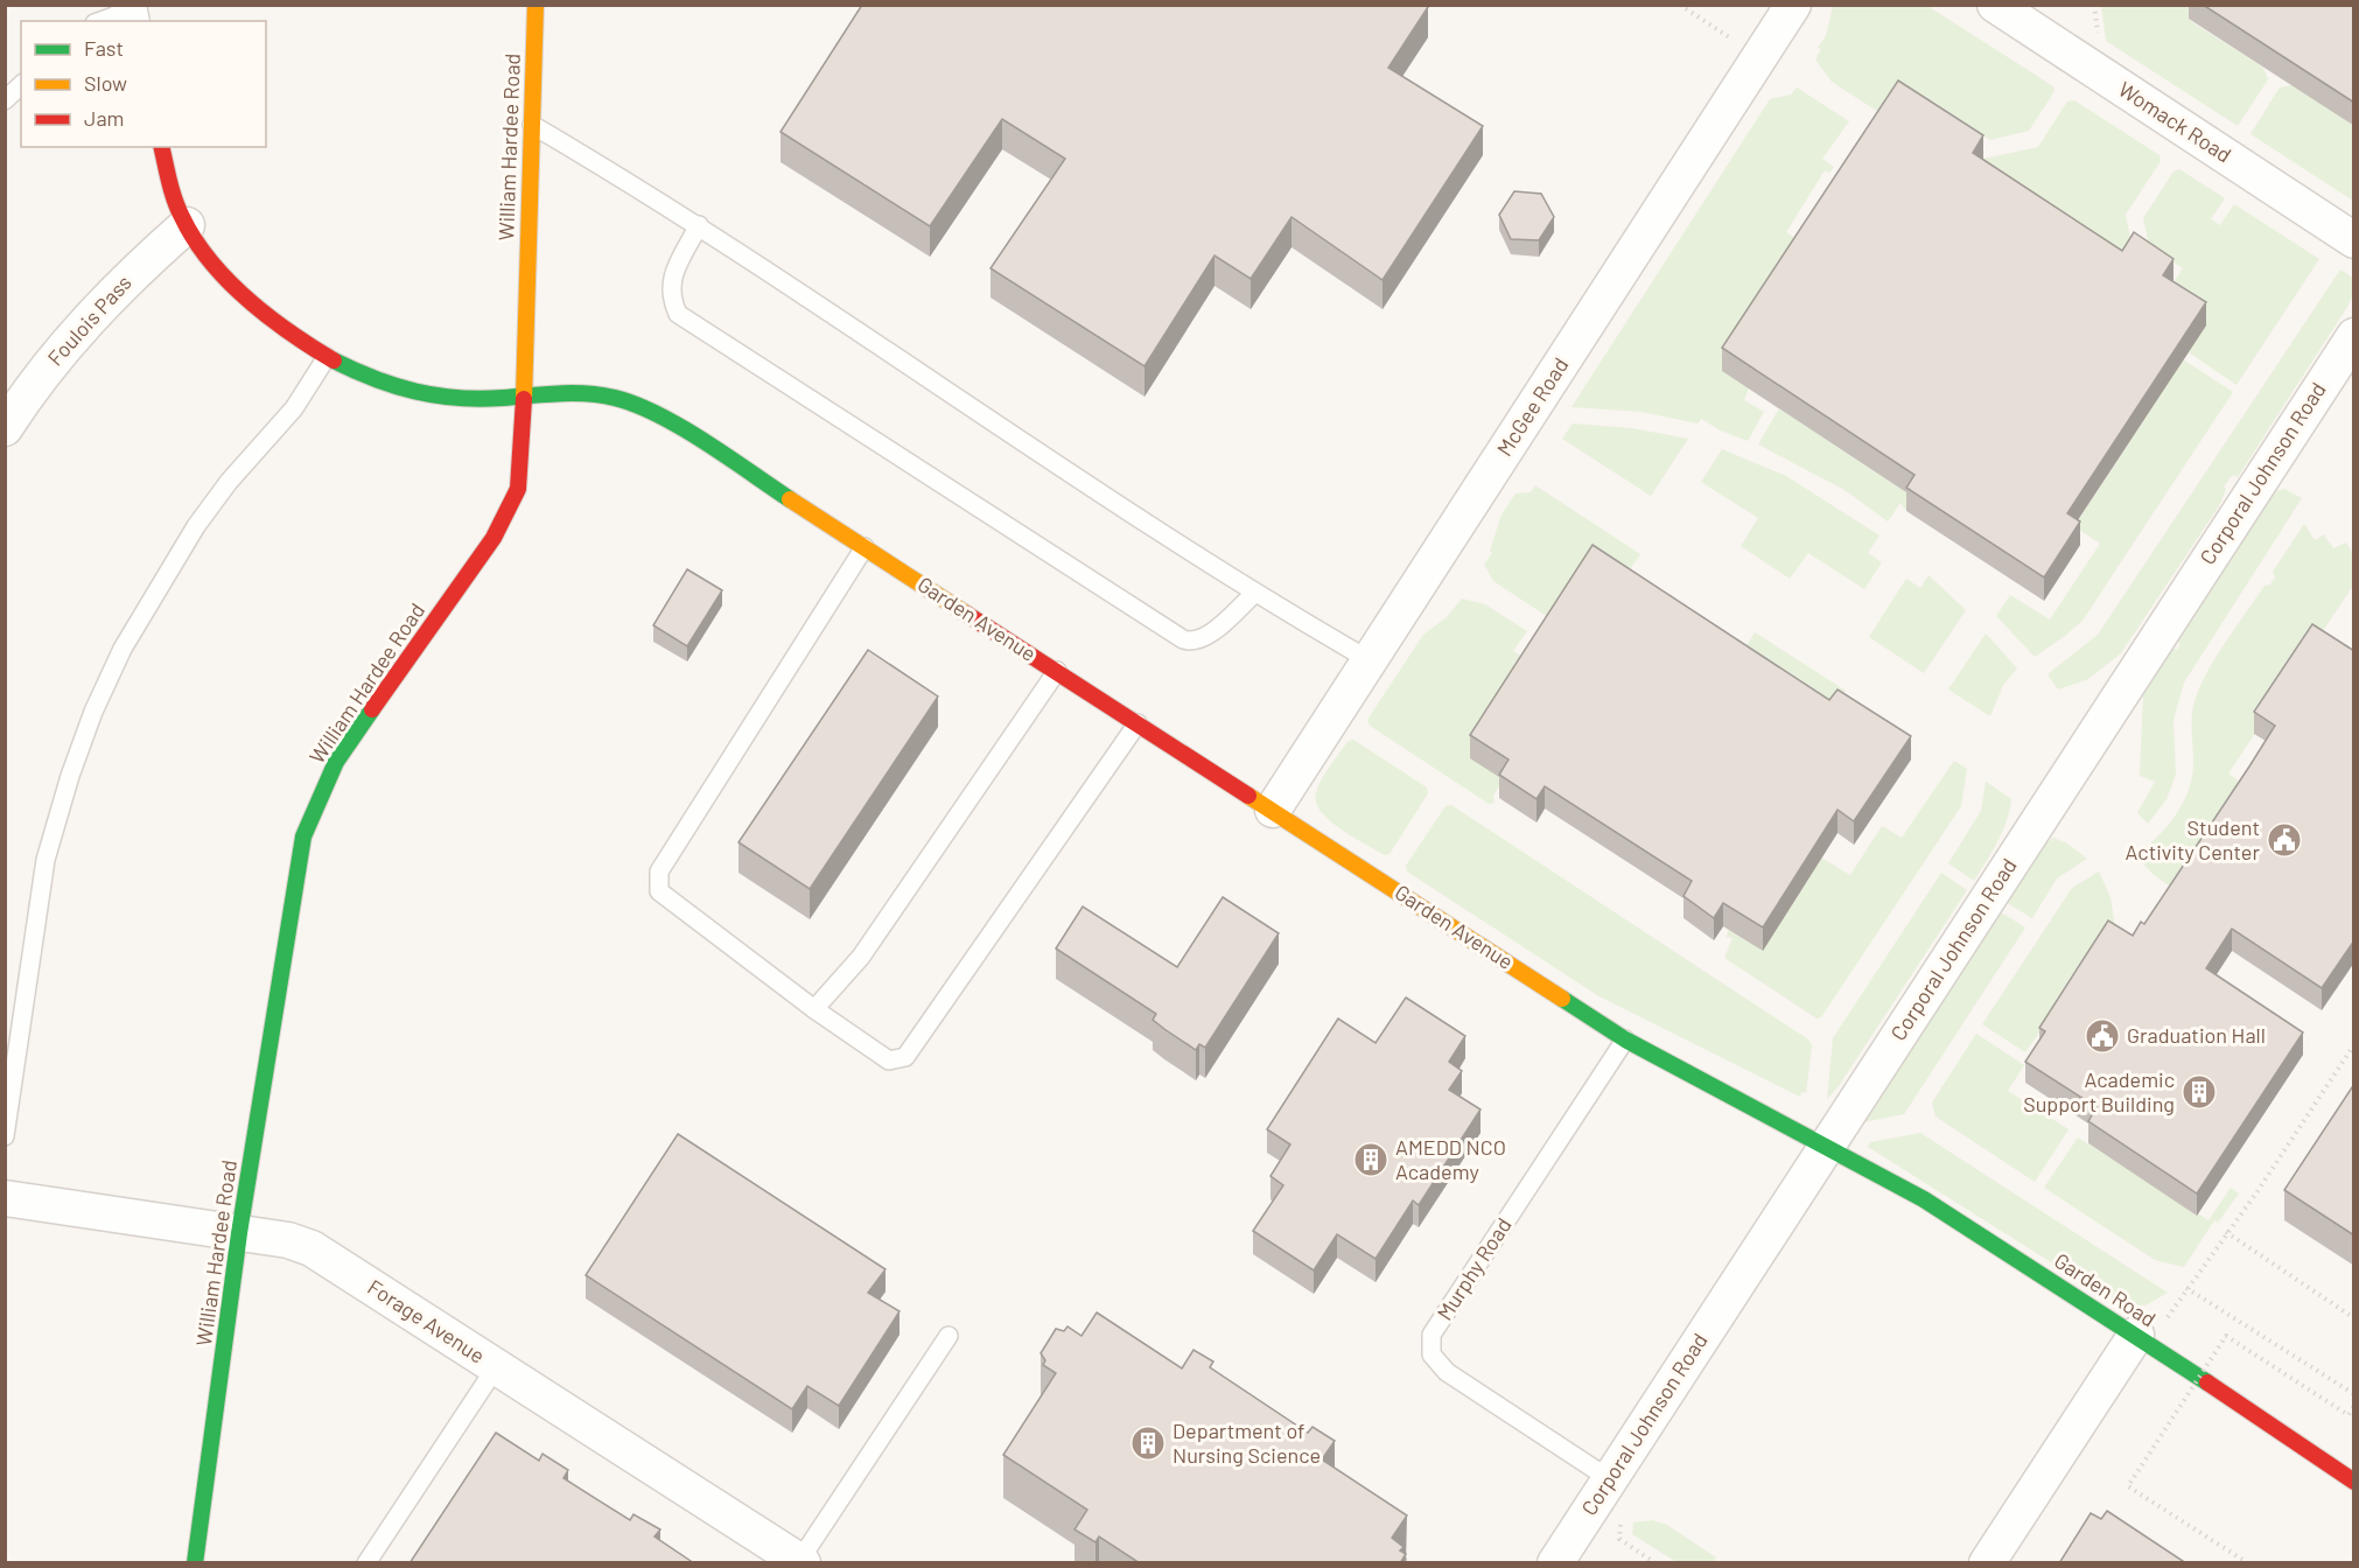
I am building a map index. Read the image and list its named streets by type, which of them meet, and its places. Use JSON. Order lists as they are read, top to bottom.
{
  "streets": {
    "street": [
      "Womack Road",
      "William Hardee Road",
      "Foulois Pass",
      "McGee Road",
      "Corporal Johnson Road",
      "Garden Avenue",
      "Garden Road",
      "Forage Avenue"
    ],
    "lane": ["Murphy Road"]
  },
  "crossings": [
    ["William Hardee Road", "Garden Avenue"],
    ["William Hardee Road", "Forage Avenue"],
    ["Foulois Pass", "Garden Avenue"],
    ["McGee Road", "Garden Avenue"],
    ["Corporal Johnson Road", "Garden Avenue"],
    ["Corporal Johnson Road", "Murphy Road"],
    ["Corporal Johnson Road", "Garden Road"],
    ["Garden Avenue", "Murphy Road"],
    ["Garden Avenue", "Garden Road"]
  ],
  "places": {
    "public building": ["Student Activity Center", "Graduation Hall"],
    "building": ["Academic Support Building", "AMEDD NCO Academy", "Department of Nursing Science"]
  },
  "legend": ["Fast", "Slow", "Jam"]
}
